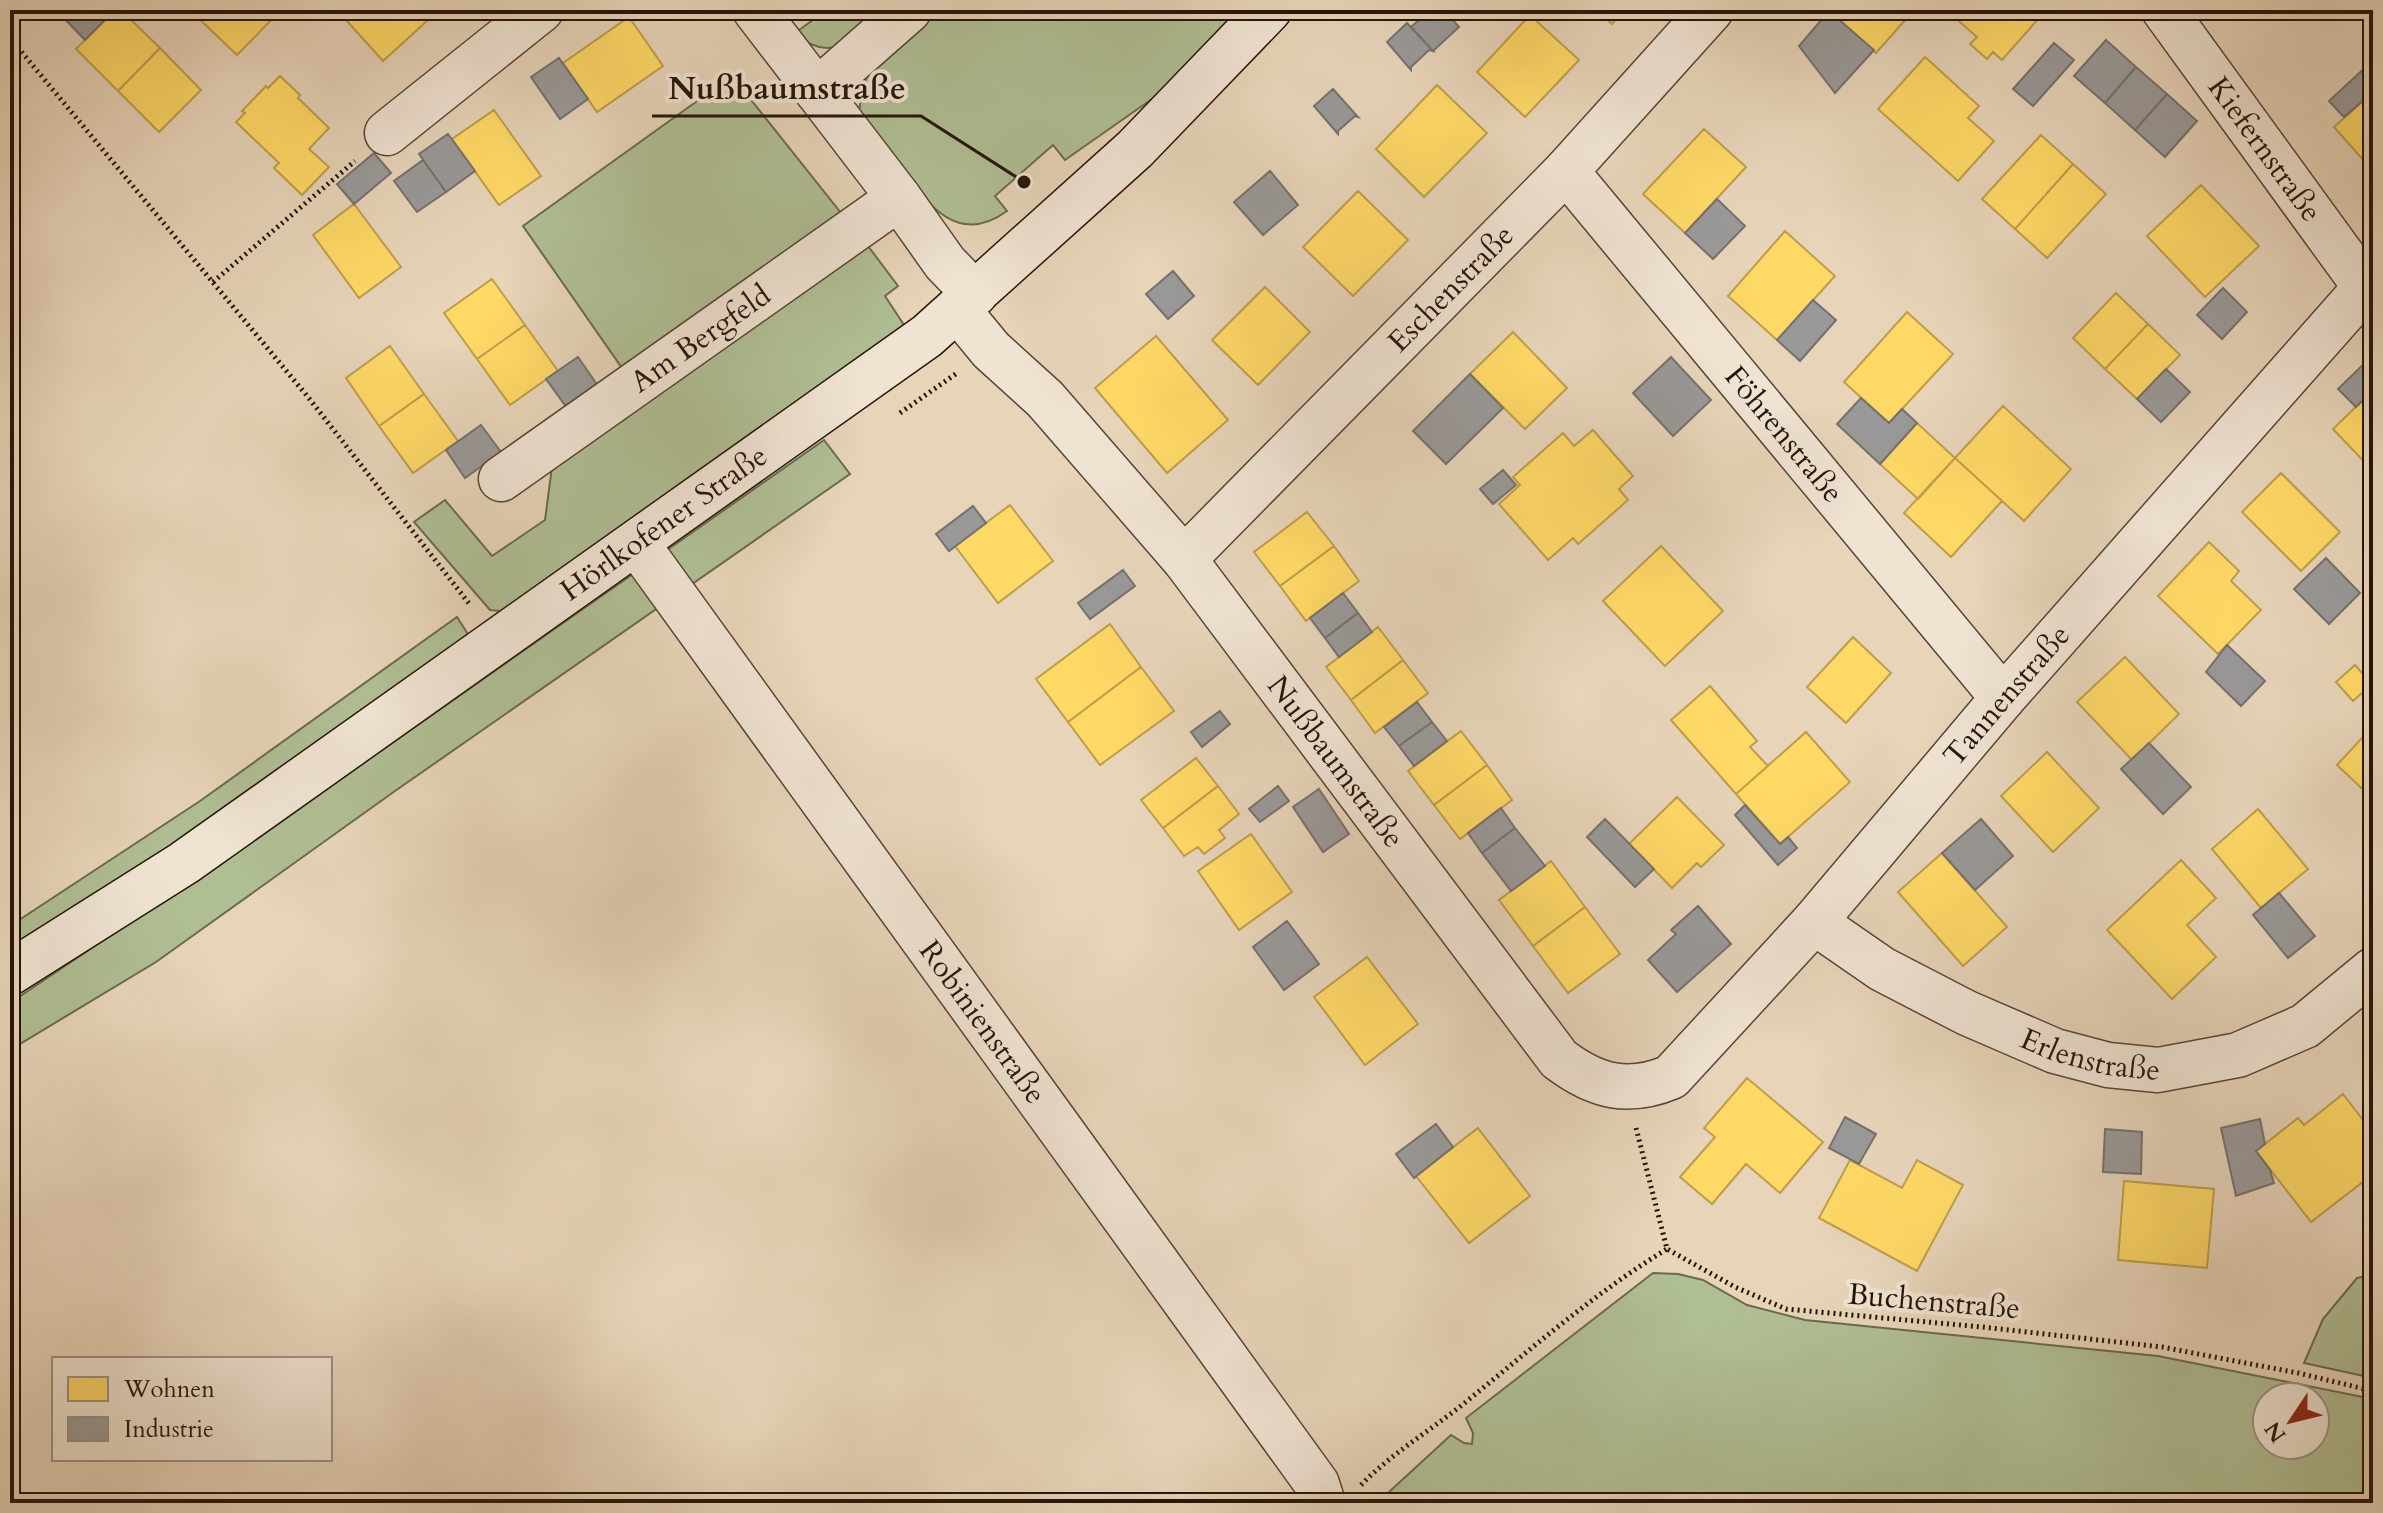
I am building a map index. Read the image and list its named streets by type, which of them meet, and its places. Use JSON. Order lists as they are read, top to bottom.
{
  "streets": {
    "street": [
      "Kiefernstraße",
      "Eschenstraße",
      "Am Bergfeld",
      "Föhrenstraße",
      "Hörlkofener Straße",
      "Tannenstraße",
      "Nußbaumstraße",
      "Robinienstraße",
      "Erlenstraße"
    ],
    "path": ["Buchenstraße"]
  },
  "crossings": [
    ["Kiefernstraße", "Tannenstraße"],
    ["Eschenstraße", "Föhrenstraße"],
    ["Eschenstraße", "Nußbaumstraße"],
    ["Föhrenstraße", "Tannenstraße"],
    ["Hörlkofener Straße", "Nußbaumstraße"],
    ["Hörlkofener Straße", "Robinienstraße"],
    ["Tannenstraße", "Nußbaumstraße"],
    ["Tannenstraße", "Erlenstraße"]
  ],
  "places": ["Nußbaumstraße"],
  "legend": ["Wohnen", "Industrie"],
  "north": "bottom left"
}
